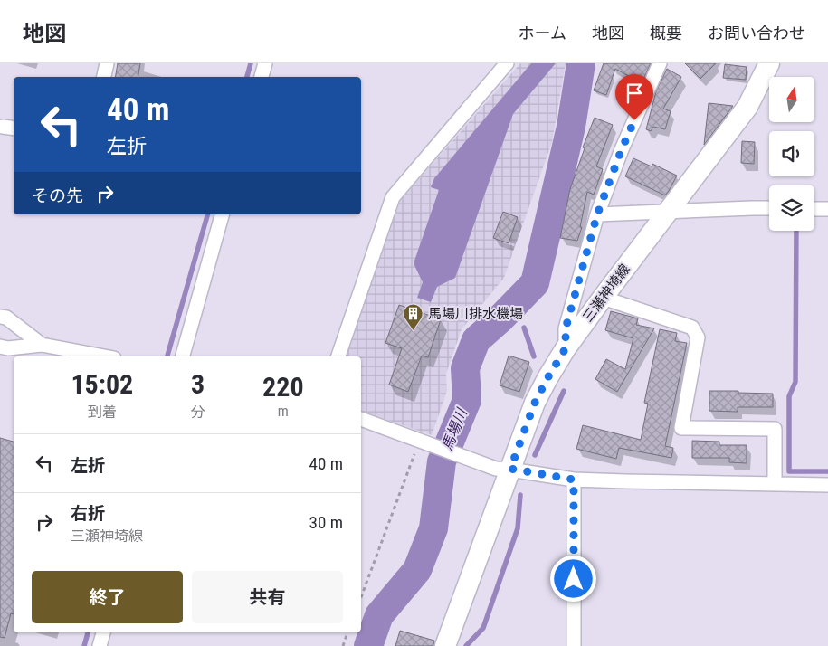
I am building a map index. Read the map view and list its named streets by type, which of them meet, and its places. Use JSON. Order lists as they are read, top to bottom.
{
  "streets": {
    "main road": ["三瀬神埼線"]
  },
  "water": ["馬場川"],
  "places": {
    "building": ["馬場川排水機場"]
  },
  "north": "top",
  "page": {
    "header": "地図",
    "nav": [
      "ホーム",
      "地図",
      "概要",
      "お問い合わせ"
    ],
    "turn": ["40 m", "左折"],
    "then": "その先",
    "eta": [
      "15:02",
      "到着",
      "3",
      "分",
      "220",
      "m"
    ],
    "list": [
      {
        "name": "左折",
        "value": "40 m"
      },
      {
        "name": "右折",
        "note": "三瀬神埼線",
        "value": "30 m"
      }
    ],
    "buttons": ["終了", "共有"]
  }
}
